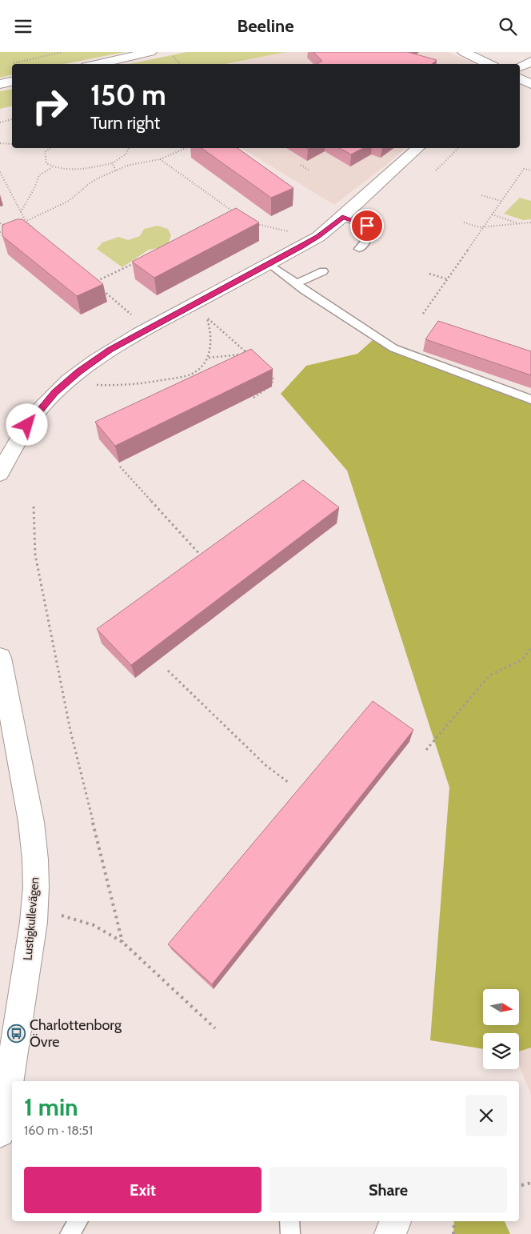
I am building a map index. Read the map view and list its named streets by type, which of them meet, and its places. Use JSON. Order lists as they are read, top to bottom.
{
  "streets": {
    "street": ["Lustigkullevägen"]
  },
  "places": {
    "bus stop": ["Charlottenborg Övre"]
  },
  "north": "right",
  "page": {
    "header": "Beeline",
    "turn": ["150 m", "Turn right"],
    "heading": ["1 min", "160 m · 18:51"],
    "buttons": ["Exit", "Share"]
  }
}
